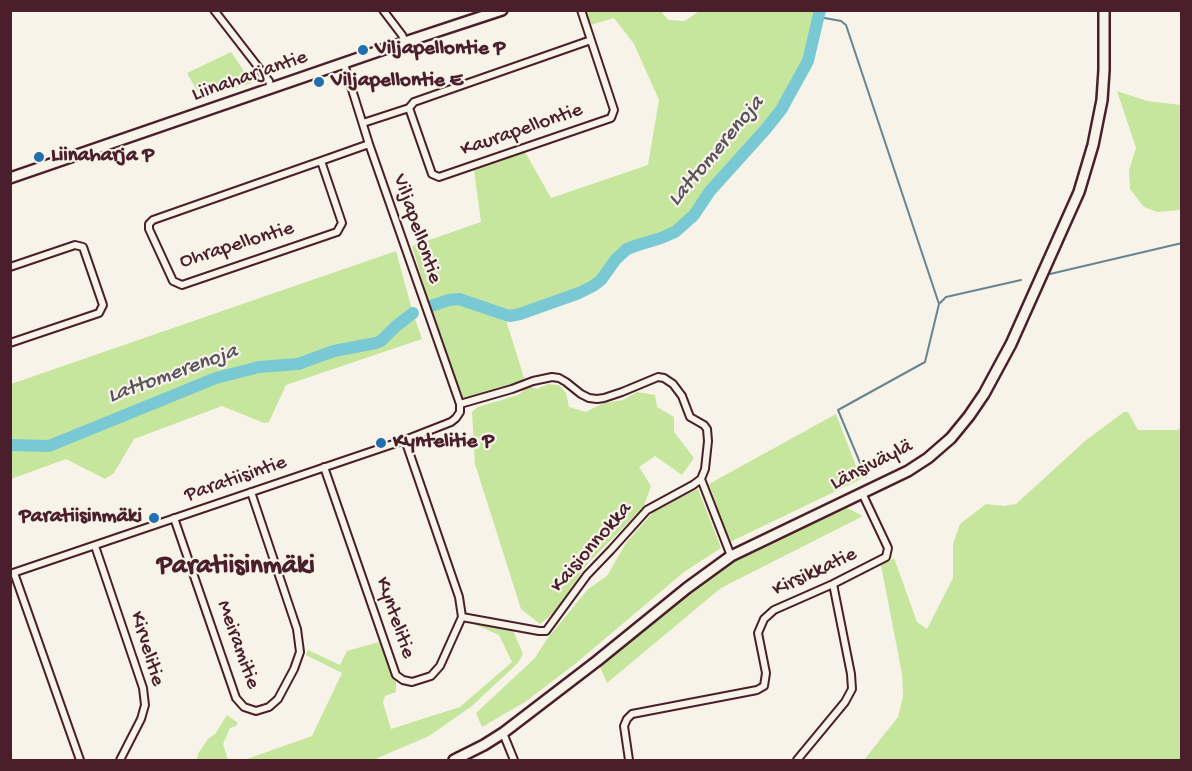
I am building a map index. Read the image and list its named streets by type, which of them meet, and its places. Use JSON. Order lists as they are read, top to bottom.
{
  "streets": {
    "main road": ["Liinaharjantie", "Länsiväylä"],
    "street": [
      "Kaurapellontie",
      "Viljapellontie",
      "Ohrapellontie",
      "Paratiisintie",
      "Kaisionnokka",
      "Kirsikkatie",
      "Kyntelitie",
      "Meiramitie",
      "Kirvelitie"
    ]
  },
  "crossings": [
    ["Liinaharjantie", "Viljapellontie"],
    ["Viljapellontie", "Ohrapellontie"],
    ["Viljapellontie", "Paratiisintie"],
    ["Länsiväylä", "Kirsikkatie"],
    ["Paratiisintie", "Kyntelitie"],
    ["Paratiisintie", "Meiramitie"],
    ["Paratiisintie", "Kirvelitie"],
    ["Kaisionnokka", "Kyntelitie"]
  ],
  "districts": ["Paratiisinmäki"],
  "water": ["Lattomerenoja"],
  "places": [
    "Viljapellontie P",
    "Viljapellontie E",
    "Liinaharja P",
    "Kyntelitie P",
    "Paratiisinmäki"
  ]
}
